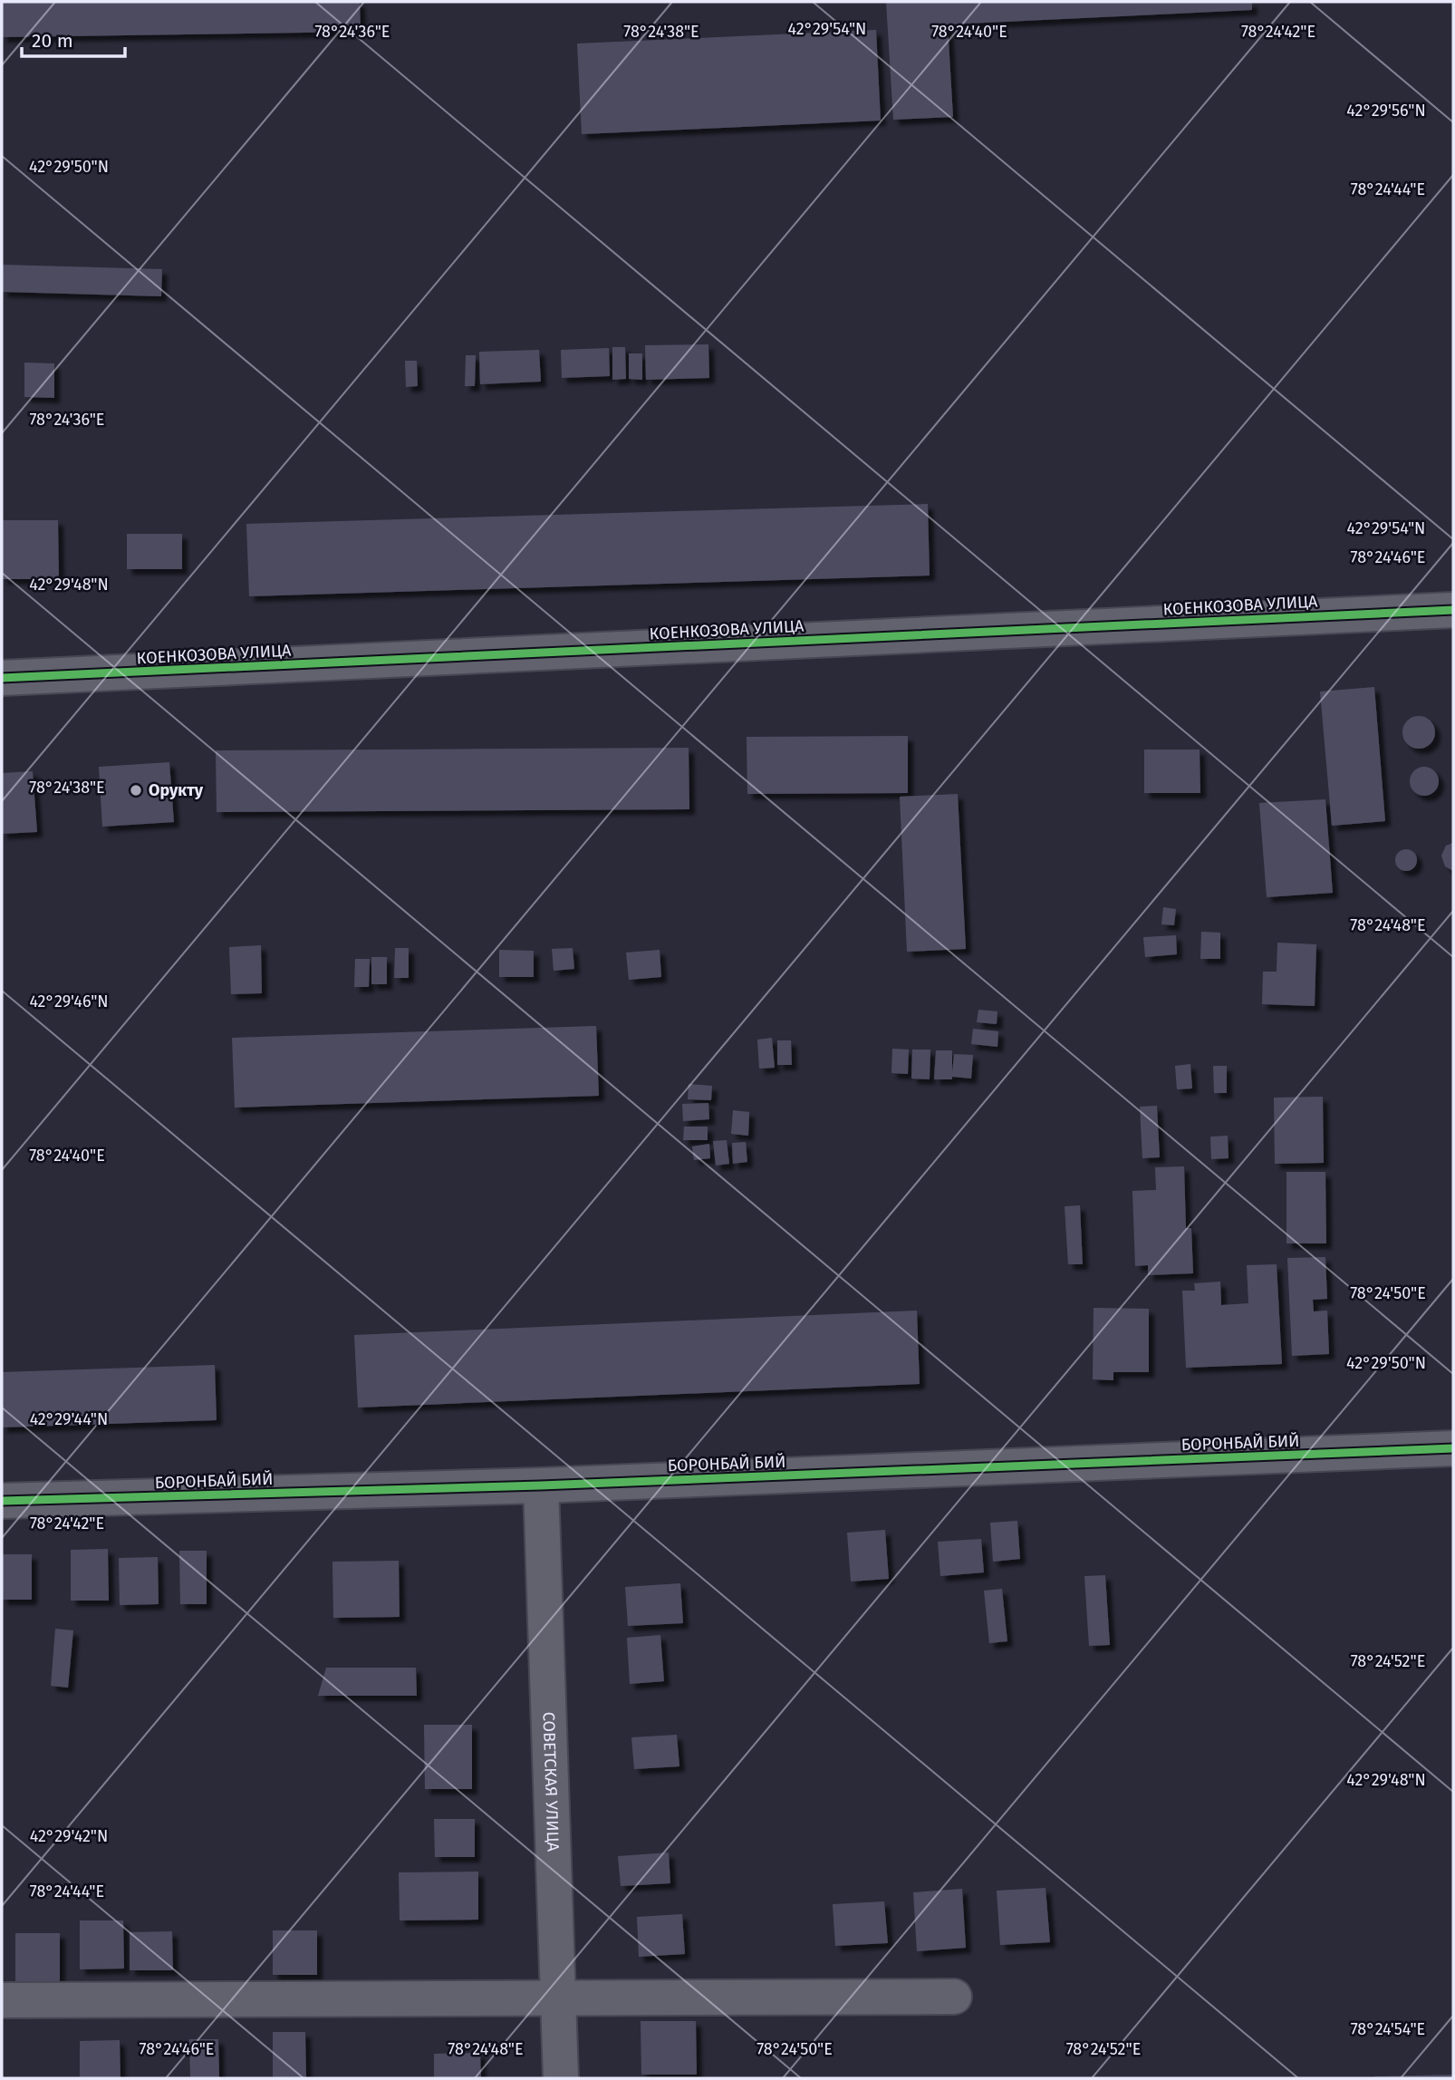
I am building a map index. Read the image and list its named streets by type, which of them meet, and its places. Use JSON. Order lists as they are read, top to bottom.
{
  "streets": {
    "street": ["КОЕНКОЗОВА УЛИЦА", "БОРОНБАЙ БИЙ", "СОВЕТСКАЯ УЛИЦА"]
  },
  "crossings": [
    ["БОРОНБАЙ БИЙ", "СОВЕТСКАЯ УЛИЦА"]
  ],
  "places": ["Орукту"],
  "scale_bar": "20 m",
  "coordinates": [
    "42°29'54\"N",
    "78°24'36\"E",
    "78°24'38\"E",
    "78°24'40\"E",
    "78°24'42\"E",
    "42°29'56\"N",
    "42°29'50\"N",
    "78°24'44\"E",
    "78°24'46\"E",
    "42°29'48\"N",
    "78°24'48\"E",
    "42°29'46\"N",
    "78°24'50\"E",
    "42°29'44\"N",
    "78°24'52\"E",
    "42°29'42\"N",
    "78°24'54\"E"
  ]
}
